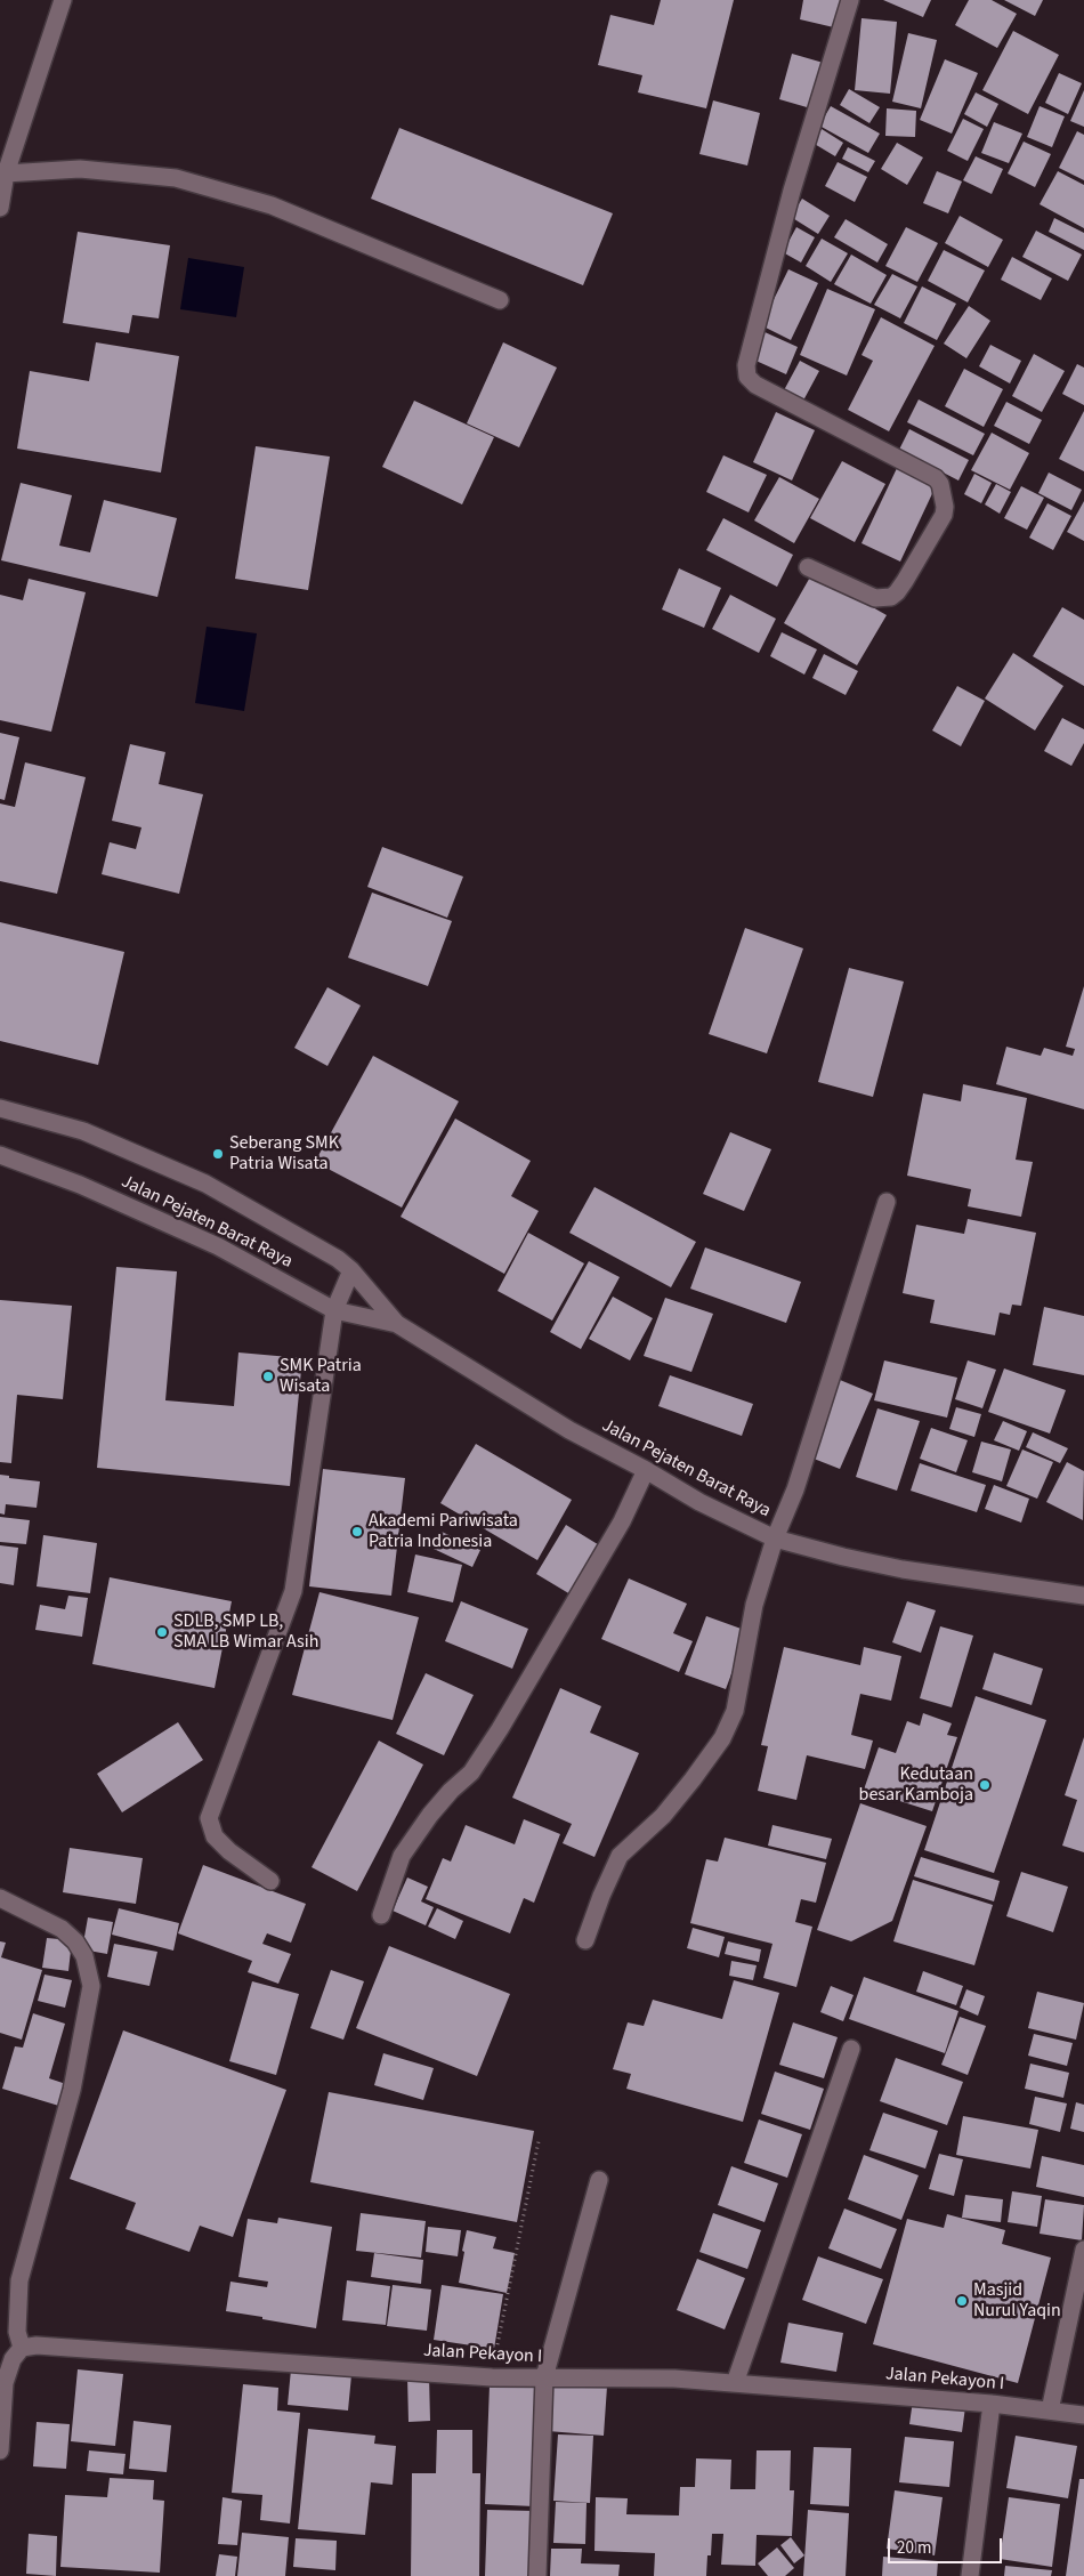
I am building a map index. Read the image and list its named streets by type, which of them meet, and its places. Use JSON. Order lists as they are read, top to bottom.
{
  "streets": {
    "street": ["Jalan Pejaten Barat Raya", "Jalan Pekayon I"]
  },
  "places": [
    "Seberang SMK Patria Wisata",
    "SMK Patria Wisata",
    "Akademi Pariwisata Patria Indonesia",
    "SDLB, SMP LB, SMA LB Wimar Asih",
    "Kedutaan besar Kamboja",
    "Masjid Nurul Yaqin"
  ],
  "scale_bar": "20 m"
}
